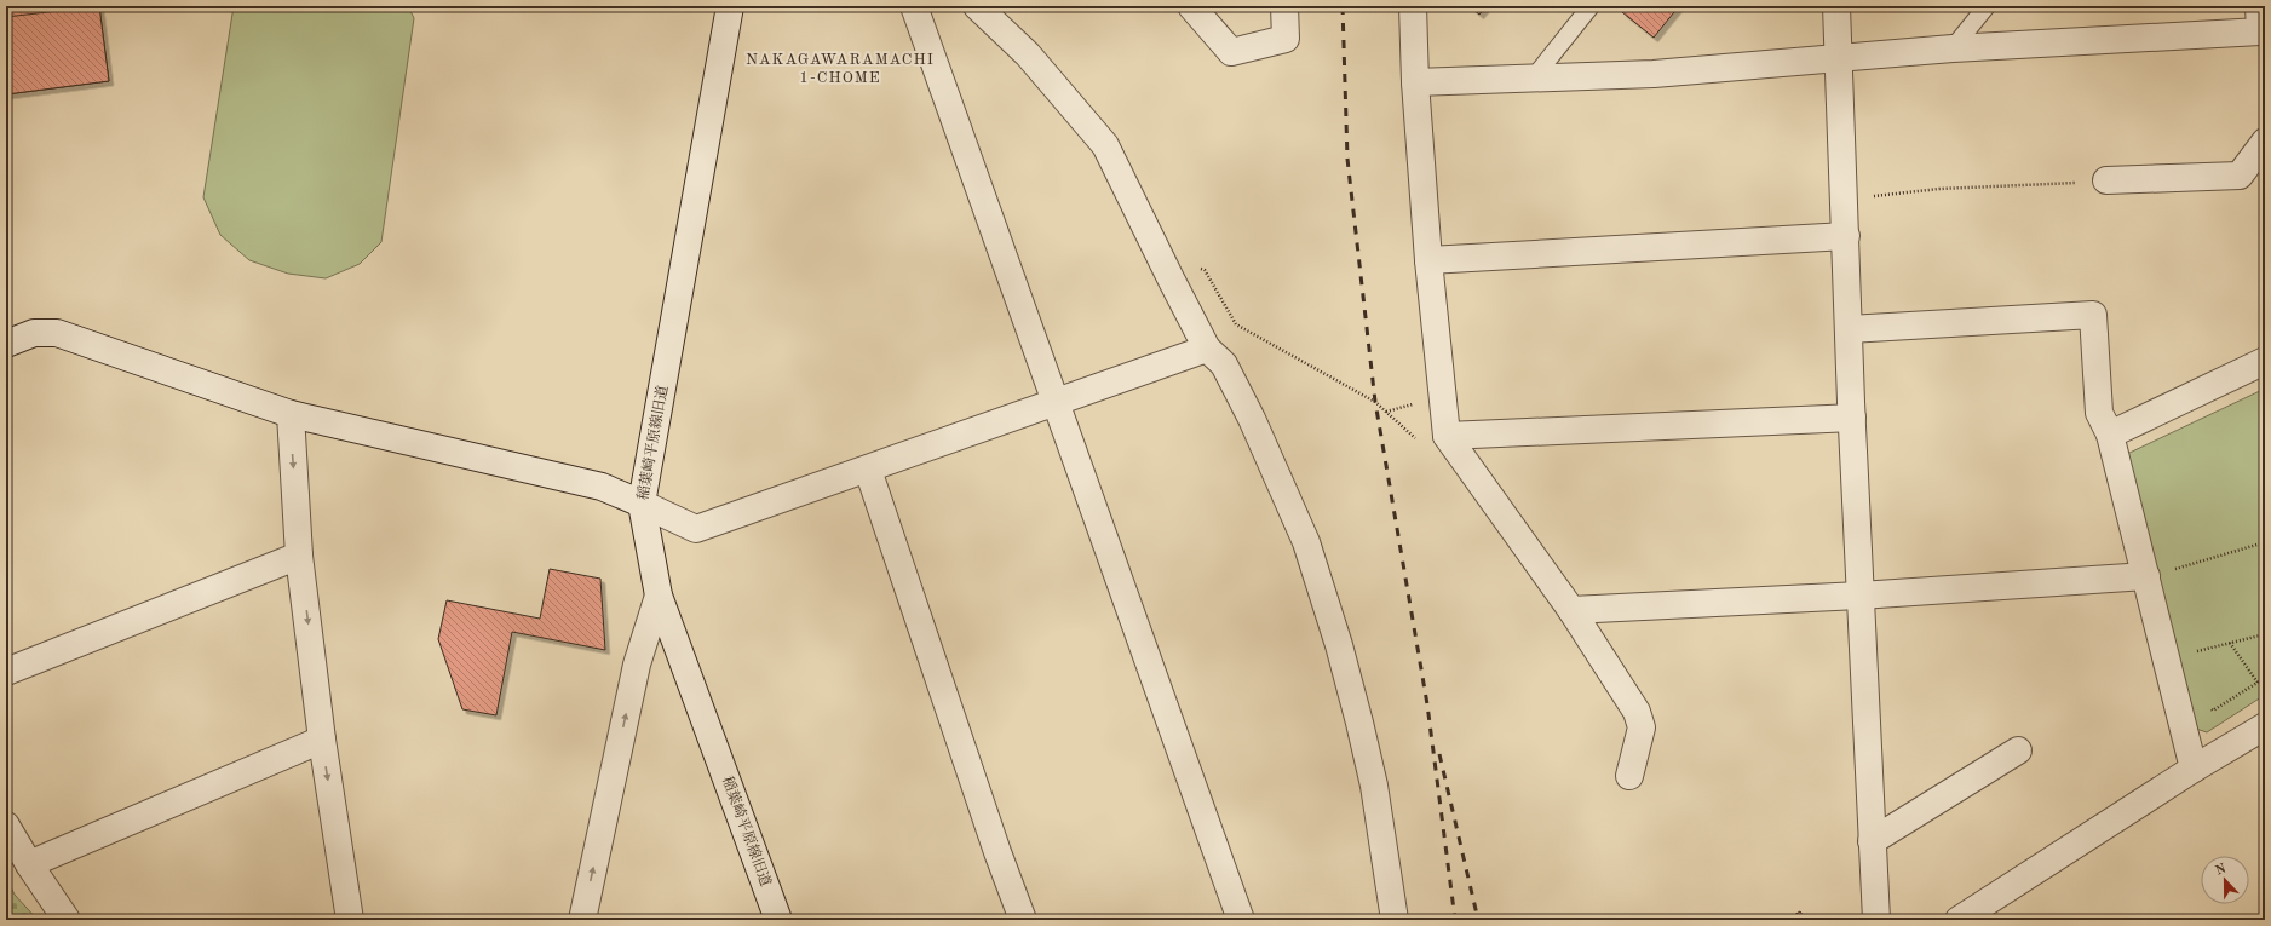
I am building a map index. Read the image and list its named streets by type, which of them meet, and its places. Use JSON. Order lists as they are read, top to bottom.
{
  "streets": {
    "street": ["稲葉崎平原線旧道"]
  },
  "districts": ["NAKAGAWARAMACHI 1-CHOME"],
  "north": "top"
}
